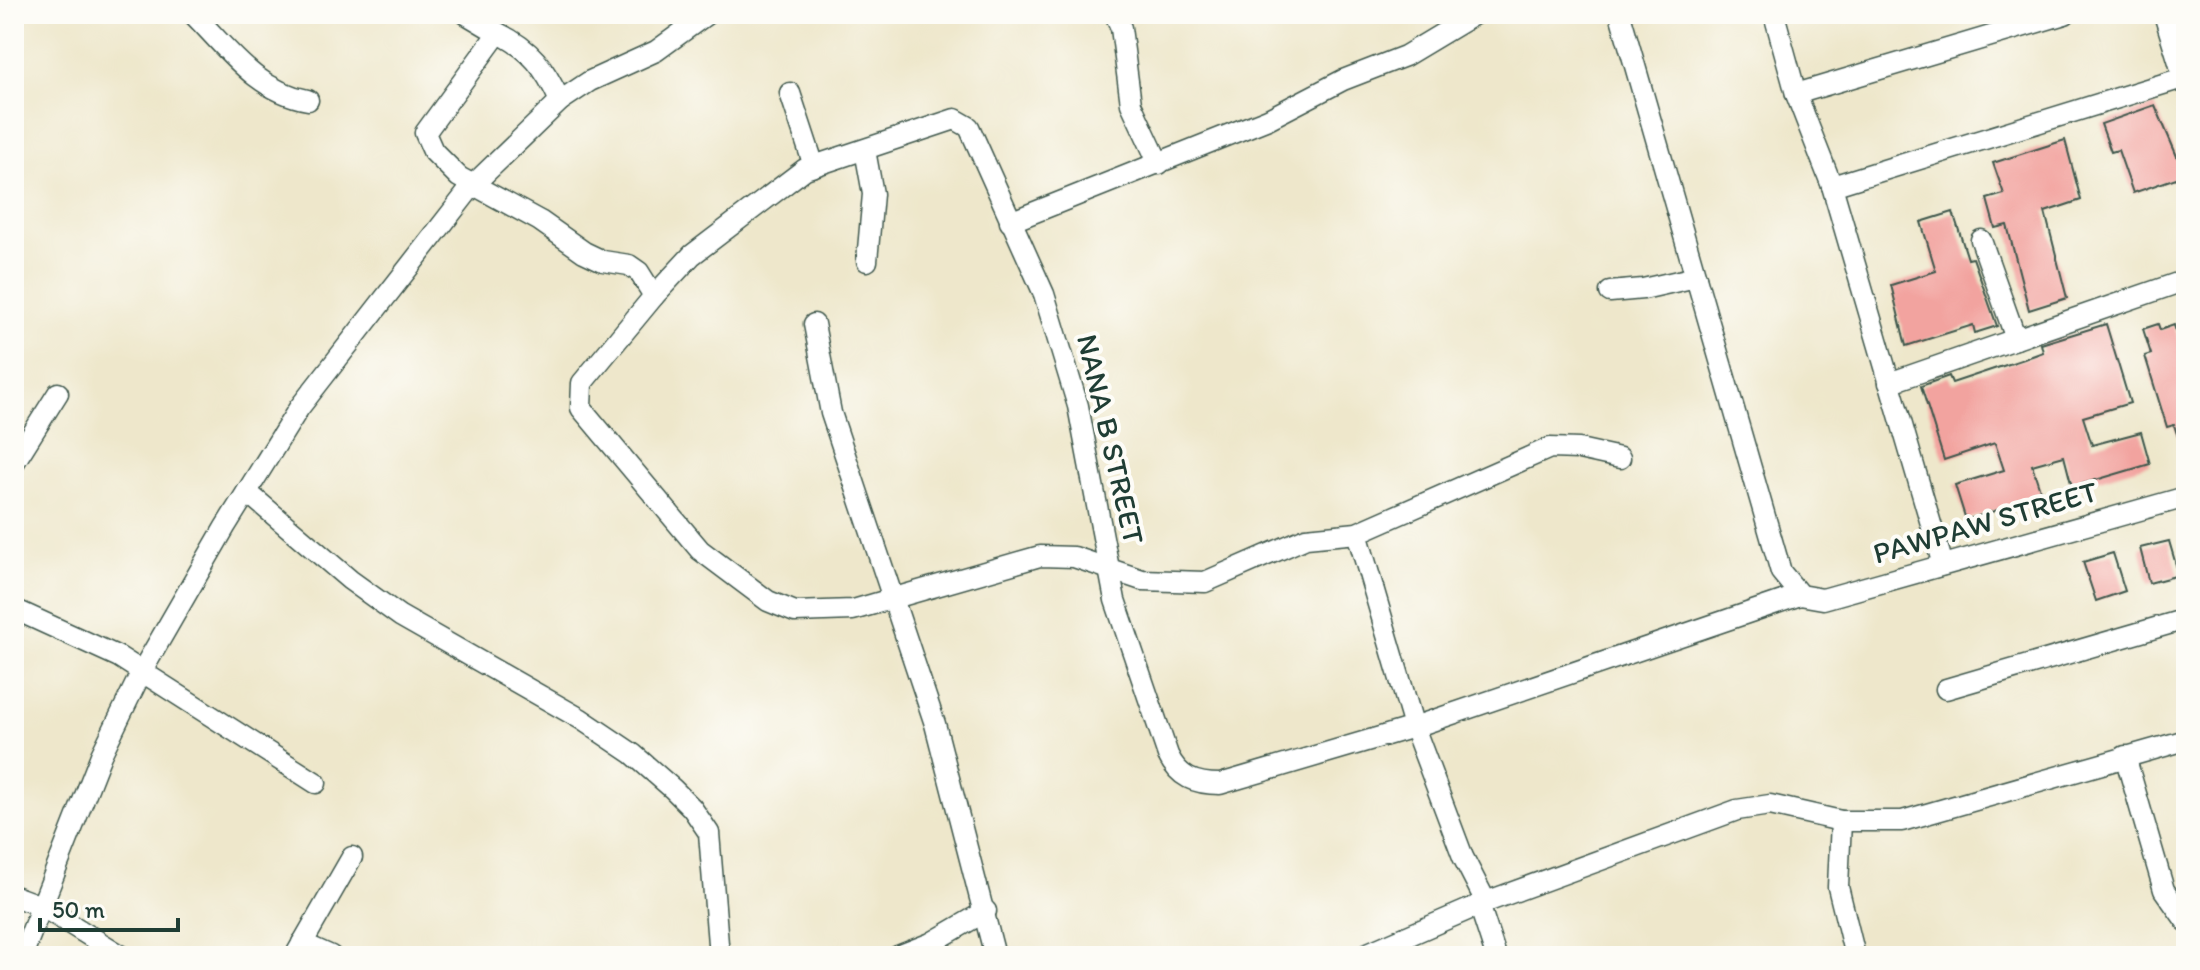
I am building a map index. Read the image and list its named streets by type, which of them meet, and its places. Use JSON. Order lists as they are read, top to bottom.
{
  "streets": {
    "street": ["NANA B STREET", "PAWPAW STREET"]
  },
  "crossings": [
    ["NANA B STREET", "PAWPAW STREET"]
  ],
  "scale_bar": "50 m"
}
